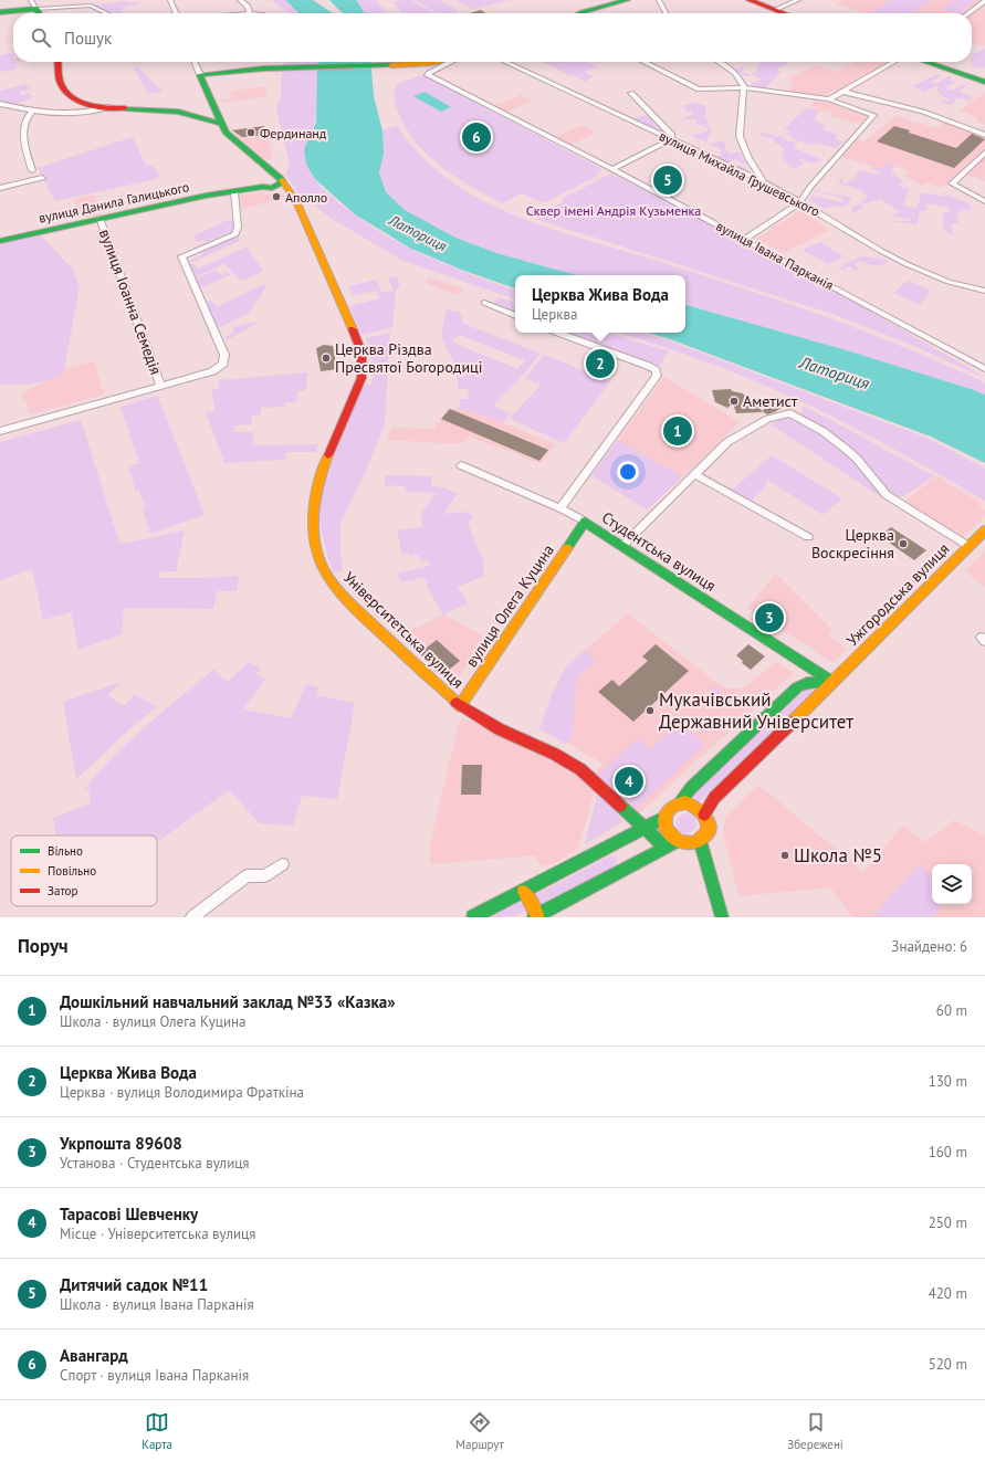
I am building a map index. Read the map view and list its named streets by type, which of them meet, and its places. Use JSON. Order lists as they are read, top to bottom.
{
  "streets": {
    "main road": [
      "вулиця Данила Галицького",
      "Студентська вулиця",
      "Ужгородська вулиця",
      "вулиця Олега Куцина",
      "Університетська вулиця"
    ],
    "street": ["вулиця Михайла Грушевського", "вулиця Івана Парканія", "вулиця Іоанна Семедія"]
  },
  "crossings": [
    ["вулиця Данила Галицького", "вулиця Іоанна Семедія"],
    ["Студентська вулиця", "Ужгородська вулиця"],
    ["Студентська вулиця", "вулиця Олега Куцина"],
    ["вулиця Олега Куцина", "Університетська вулиця"]
  ],
  "water": ["Латориця"],
  "parks": ["Сквер імені Андрія Кузьменка"],
  "places": [
    "Фердинанд",
    "Аполло",
    "Церква Різдва Пресвятої Богородиці",
    "Аметист",
    "Церква Воскресіння",
    "Мукачівський Державний Університет",
    "Школа №5"
  ],
  "legend": ["Вільно", "Повільно", "Затор"],
  "page": {
    "search": "Пошук",
    "pins": [
      "6",
      "5",
      "2",
      "1",
      "3",
      "4"
    ],
    "popup": ["Церква Жива Вода", "Церква"],
    "heading": ["Поруч", "Знайдено: 6"],
    "list": [
      {
        "mark": "1",
        "name": "Дошкільний навчальний заклад №33 «Казка»",
        "note": "Школа · вулиця Олега Куцина",
        "value": "60 m"
      },
      {
        "mark": "2",
        "name": "Церква Жива Вода",
        "note": "Церква · вулиця Володимира Фраткіна",
        "value": "130 m"
      },
      {
        "mark": "3",
        "name": "Укрпошта 89608",
        "note": "Установа · Студентська вулиця",
        "value": "160 m"
      },
      {
        "mark": "4",
        "name": "Тарасові Шевченку",
        "note": "Місце · Університетська вулиця",
        "value": "250 m"
      },
      {
        "mark": "5",
        "name": "Дитячий садок №11",
        "note": "Школа · вулиця Івана Парканія",
        "value": "420 m"
      },
      {
        "mark": "6",
        "name": "Авангард",
        "note": "Спорт · вулиця Івана Парканія",
        "value": "520 m"
      }
    ],
    "nav": ["Карта", "Маршрут", "Збережені"]
  }
}
